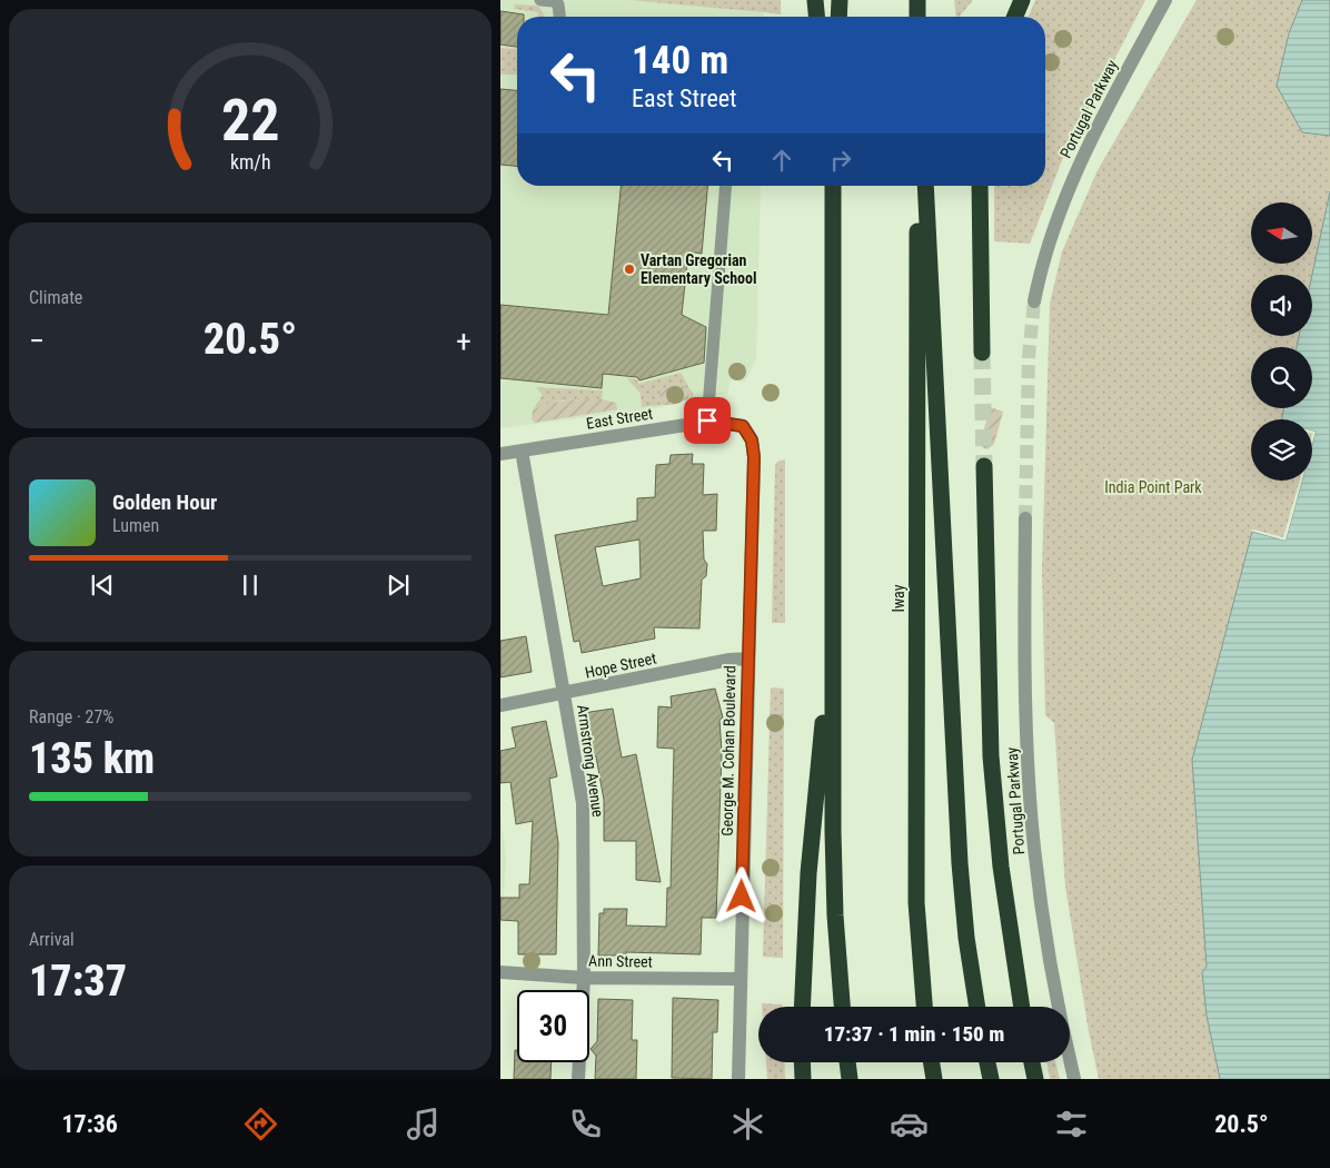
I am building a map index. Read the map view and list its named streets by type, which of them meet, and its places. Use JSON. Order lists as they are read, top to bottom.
{
  "streets": {
    "highway": ["Iway"],
    "street": [
      "Portugal Parkway",
      "East Street",
      "Hope Street",
      "George M. Cohan Boulevard",
      "Armstrong Avenue",
      "Ann Street"
    ]
  },
  "crossings": [
    ["East Street", "George M. Cohan Boulevard"],
    ["East Street", "Armstrong Avenue"],
    ["Hope Street", "George M. Cohan Boulevard"],
    ["Hope Street", "Armstrong Avenue"],
    ["George M. Cohan Boulevard", "Ann Street"],
    ["Armstrong Avenue", "Ann Street"]
  ],
  "parks": ["India Point Park"],
  "places": ["Vartan Gregorian Elementary School"],
  "north": "left",
  "page": {
    "turn": ["140 m", "East Street"],
    "tile": [
      "Climate",
      ["Range · 27%", "135 km"],
      ["Arrival", "17:37"]
    ],
    "heat": ["−", "20.5°", "+"],
    "song": ["Golden Hour", "Lumen"],
    "limit": "30",
    "trip": "17:37 · 1 min · 150 m",
    "tabs": ["17:36", "20.5°"],
    "gauge": ["22", "km/h"]
  }
}
